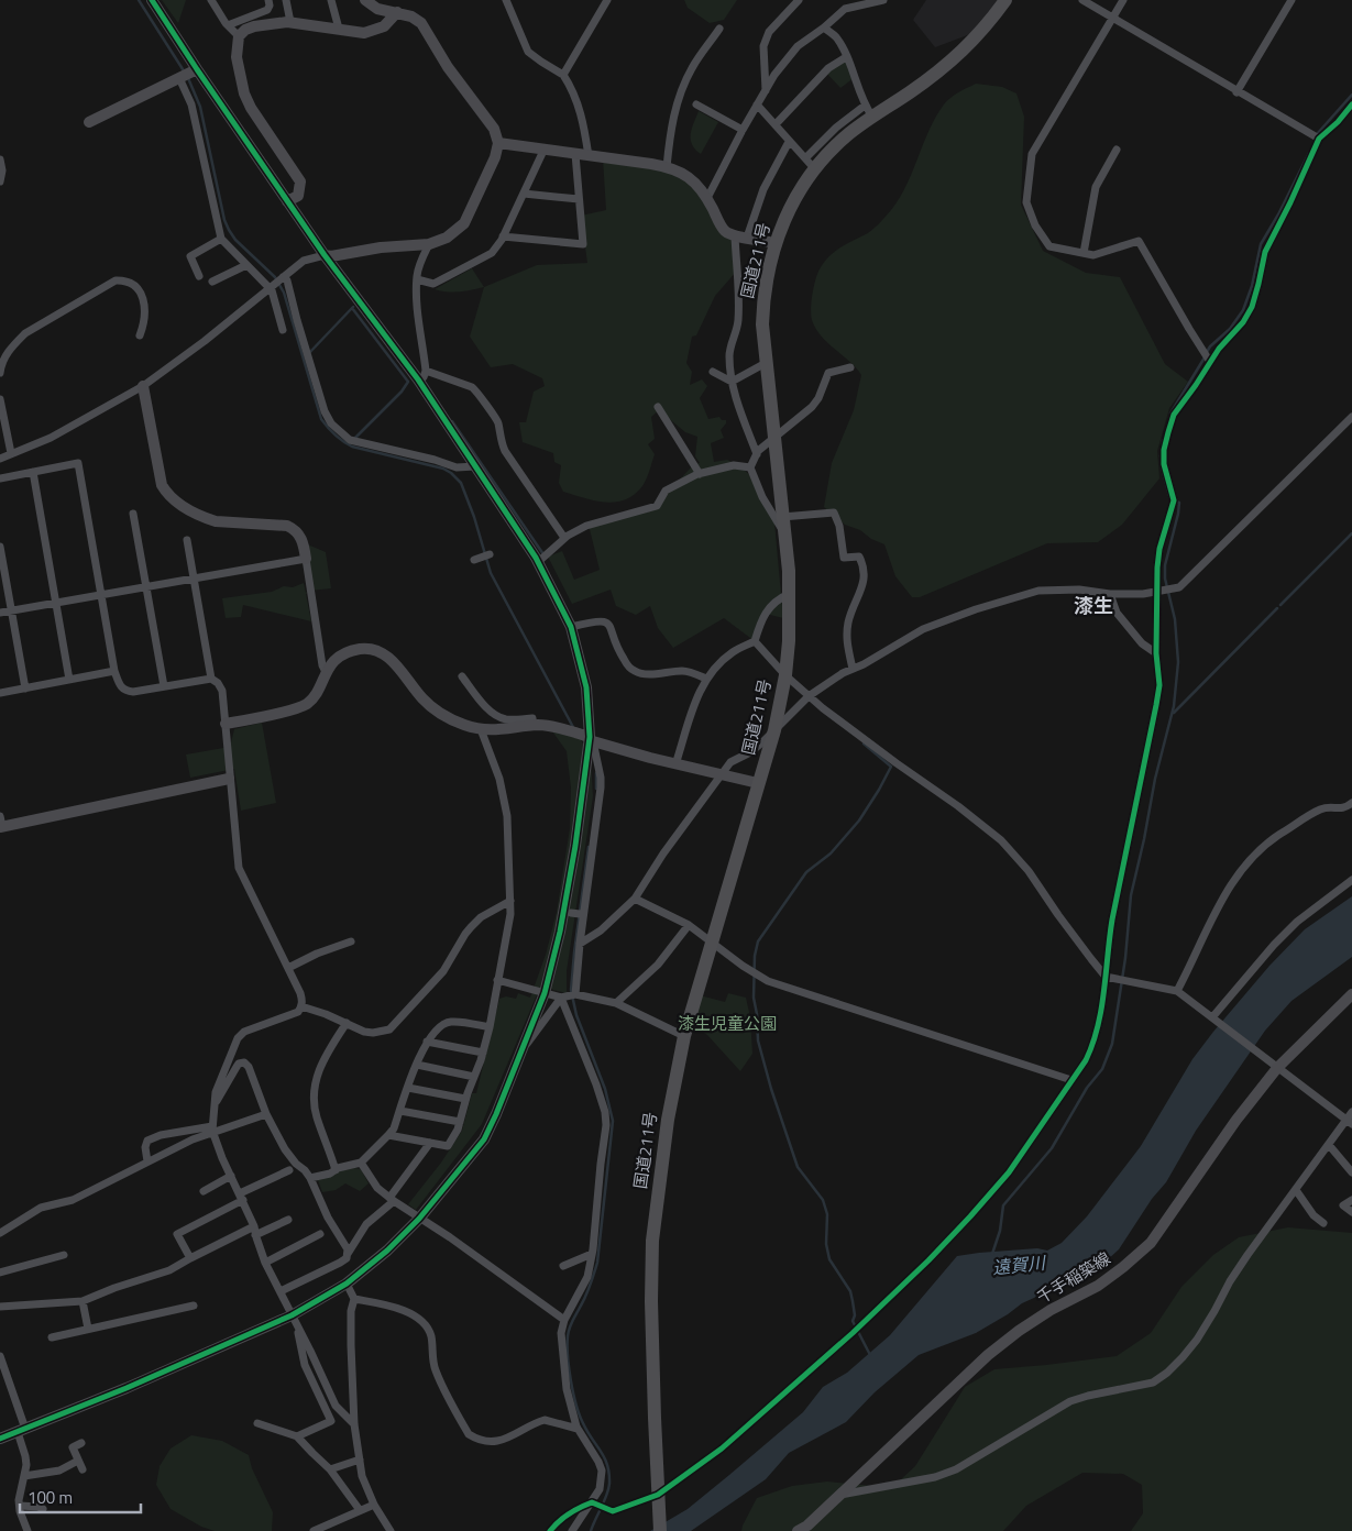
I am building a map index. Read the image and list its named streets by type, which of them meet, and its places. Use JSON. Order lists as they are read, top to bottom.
{
  "streets": {
    "highway": ["国道211号"],
    "street": ["千手稲築線"]
  },
  "districts": ["漆生"],
  "water": ["遠賀川"],
  "parks": ["漆生児童公園"],
  "scale_bar": "100 m"
}
